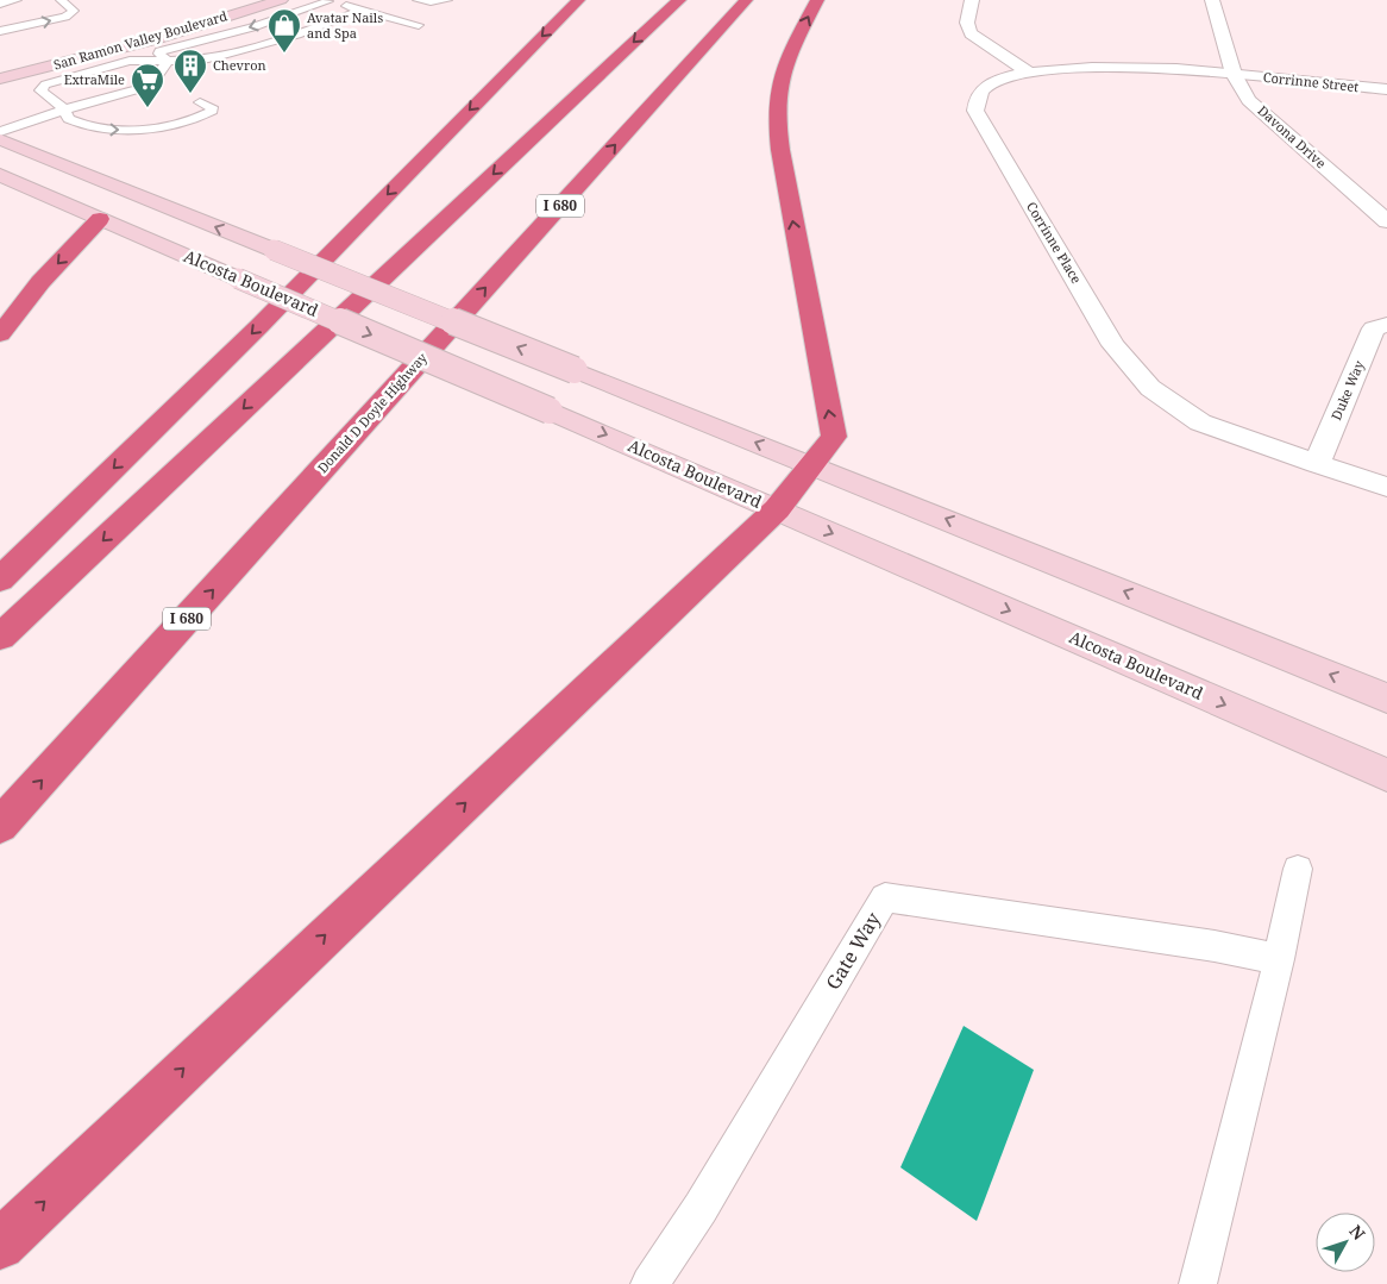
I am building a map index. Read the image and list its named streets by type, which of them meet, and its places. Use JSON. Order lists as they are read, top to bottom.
{
  "streets": {
    "highway": ["I 680", "Donald D Doyle Highway"],
    "main road": ["San Ramon Valley Boulevard", "Alcosta Boulevard"],
    "street": [
      "Corrinne Street",
      "Davona Drive",
      "Corrinne Place",
      "Duke Way"
    ],
    "lane": ["Gate Way"]
  },
  "crossings": [
    ["Corrinne Street", "Davona Drive"],
    ["Corrinne Street", "Corrinne Place"],
    ["Davona Drive", "Corrinne Place"],
    ["Corrinne Place", "Duke Way"]
  ],
  "places": {
    "shop": ["Avatar Nails and Spa"],
    "building": ["Chevron"],
    "supermarket": ["ExtraMile"]
  },
  "north": "top right"
}
